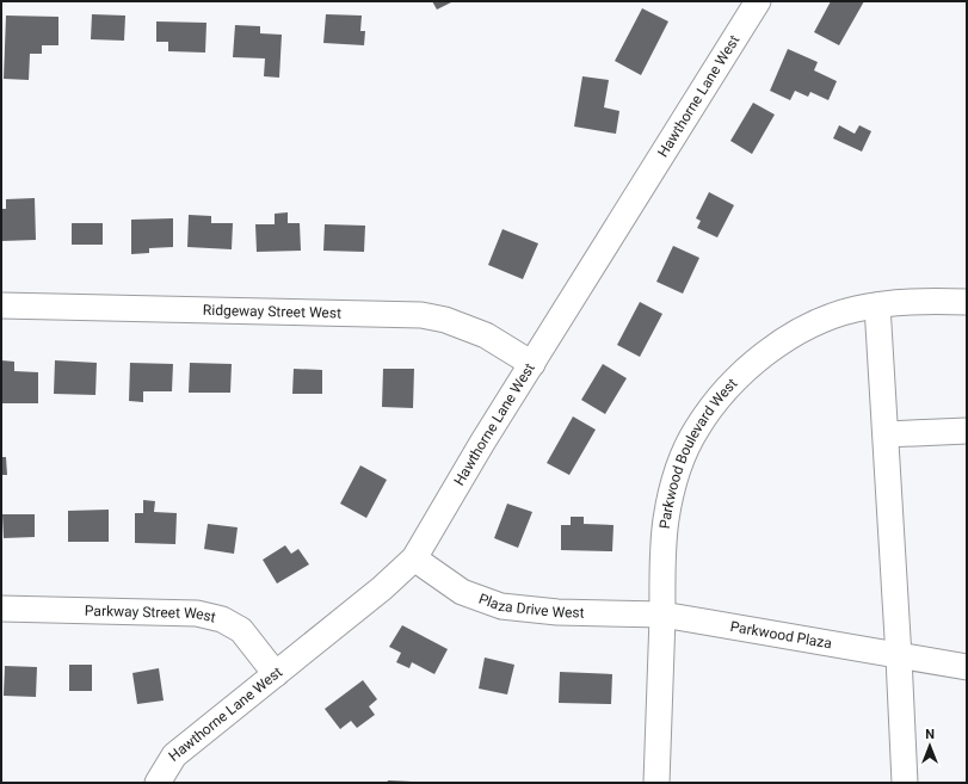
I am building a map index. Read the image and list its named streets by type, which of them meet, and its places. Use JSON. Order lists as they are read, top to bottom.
{
  "streets": {
    "street": [
      "Hawthorne Lane West",
      "Ridgeway Street West",
      "Parkwood Boulevard West",
      "Plaza Drive West",
      "Parkway Street West",
      "Parkwood Plaza"
    ]
  },
  "crossings": [
    ["Hawthorne Lane West", "Ridgeway Street West"],
    ["Hawthorne Lane West", "Plaza Drive West"],
    ["Hawthorne Lane West", "Parkway Street West"],
    ["Parkwood Boulevard West", "Plaza Drive West"],
    ["Parkwood Boulevard West", "Parkwood Plaza"],
    ["Plaza Drive West", "Parkwood Plaza"]
  ],
  "north": "top"
}
